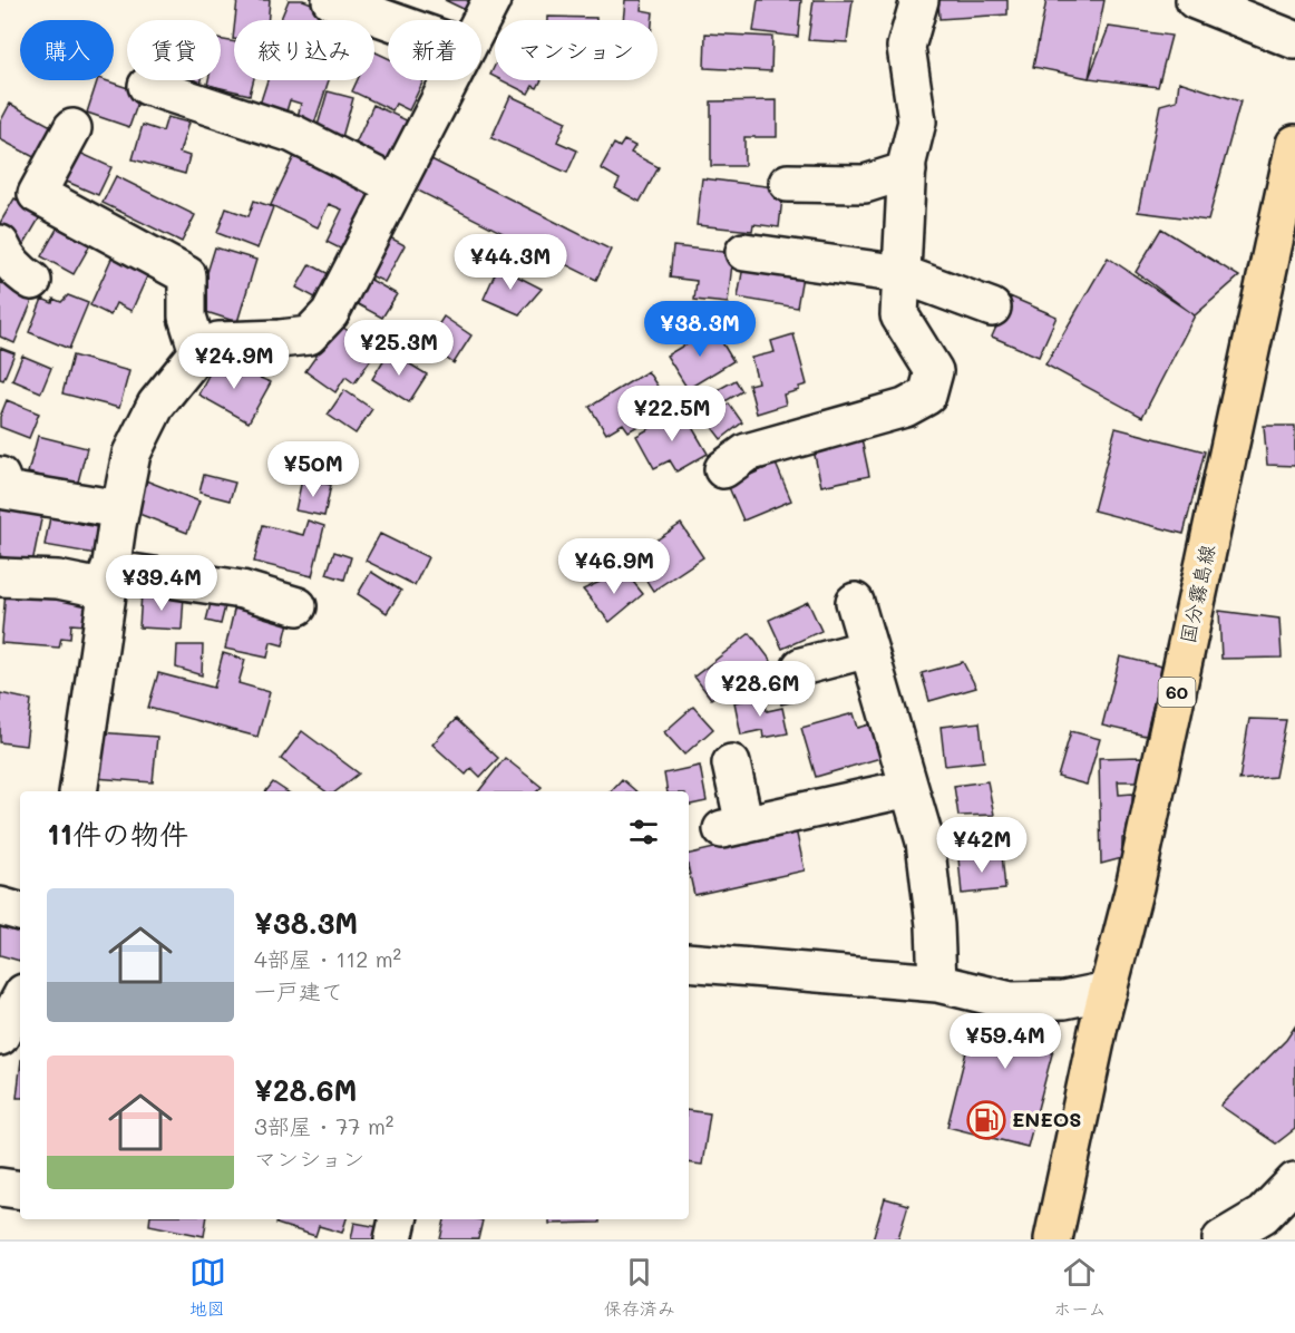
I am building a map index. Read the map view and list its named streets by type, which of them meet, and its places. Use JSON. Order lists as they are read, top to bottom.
{
  "streets": {
    "main road": ["国分霧島線", "60"]
  },
  "places": {
    "fuel station": ["ENEOS"]
  },
  "page": {
    "chip": [
      "購入",
      "賃貸",
      "絞り込み",
      "新着",
      "マンション"
    ],
    "price": [
      "¥44.3M",
      "¥38.3M",
      "¥25.3M",
      "¥24.9M",
      "¥22.5M",
      "¥50M",
      "¥46.9M",
      "¥39.4M",
      "¥28.6M",
      "¥42M",
      "¥59.4M"
    ],
    "heading": "11件の物件",
    "list": [
      {
        "name": "¥38.3M",
        "note": "4部屋 · 112 m² · 一戸建て"
      },
      {
        "name": "¥28.6M",
        "note": "3部屋 · 77 m² · マンション"
      }
    ],
    "tabs": ["地図", "保存済み", "ホーム"]
  }
}
